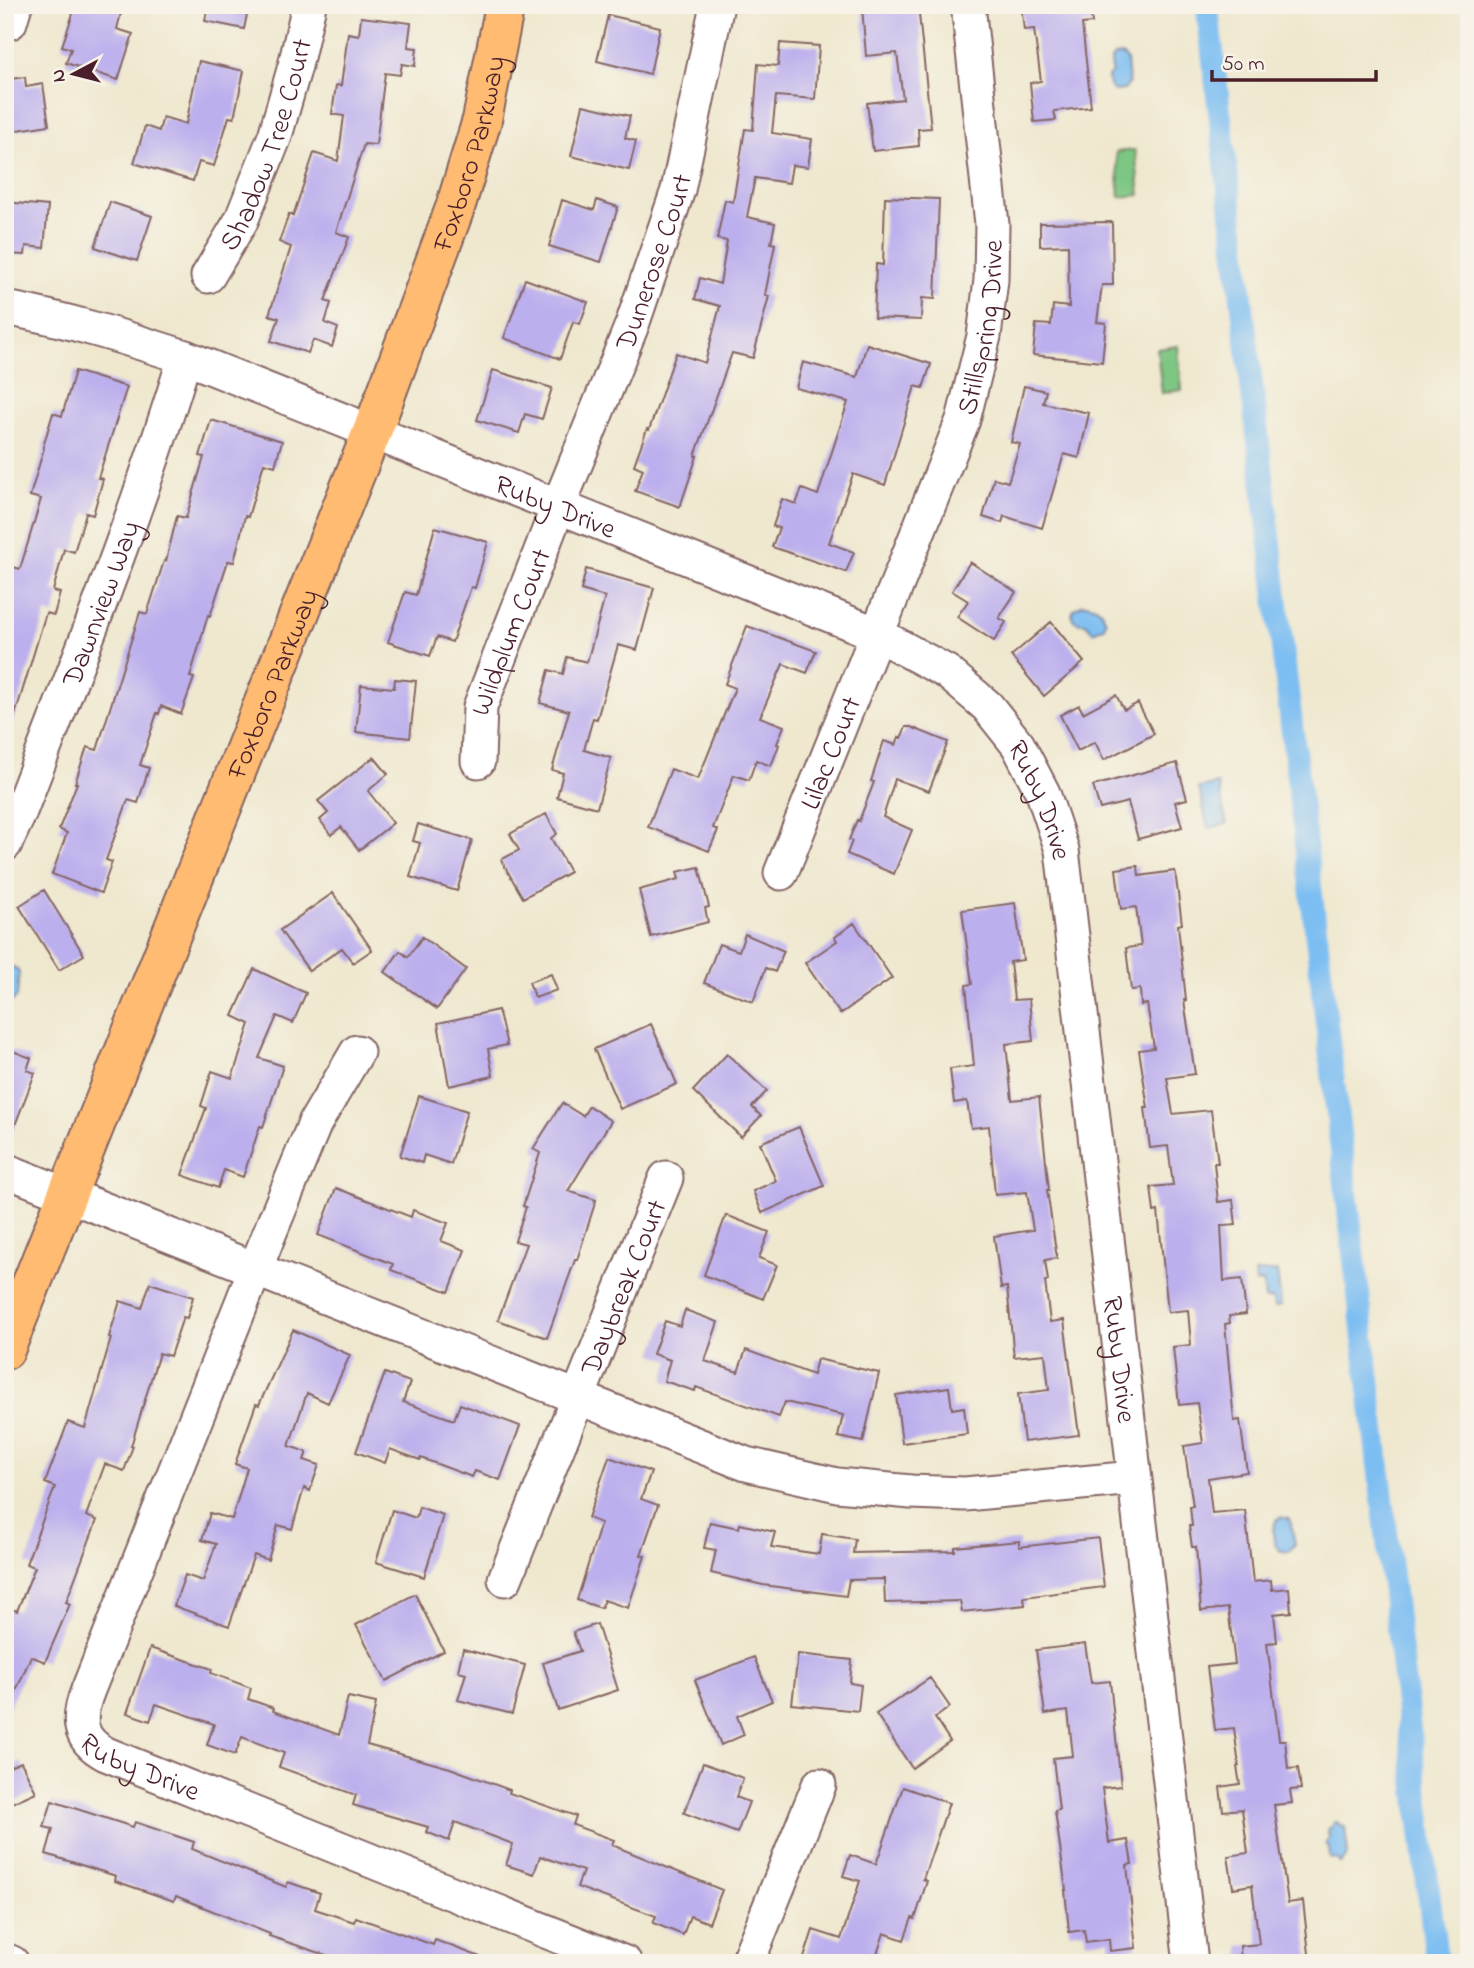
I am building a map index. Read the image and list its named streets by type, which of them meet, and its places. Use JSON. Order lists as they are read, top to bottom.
{
  "streets": {
    "main road": ["Foxboro Parkway"],
    "street": [
      "Shadow Tree Court",
      "Dunerose Court",
      "Stillspring Drive",
      "Ruby Drive",
      "Dawnview Way",
      "Wildplum Court",
      "Lilac Court",
      "Daybreak Court"
    ]
  },
  "crossings": [
    ["Foxboro Parkway", "Ruby Drive"],
    ["Dunerose Court", "Ruby Drive"],
    ["Dunerose Court", "Wildplum Court"],
    ["Stillspring Drive", "Ruby Drive"],
    ["Stillspring Drive", "Lilac Court"],
    ["Ruby Drive", "Dawnview Way"],
    ["Ruby Drive", "Wildplum Court"],
    ["Ruby Drive", "Lilac Court"]
  ],
  "scale_bar": "50 m",
  "north": "left"
}
